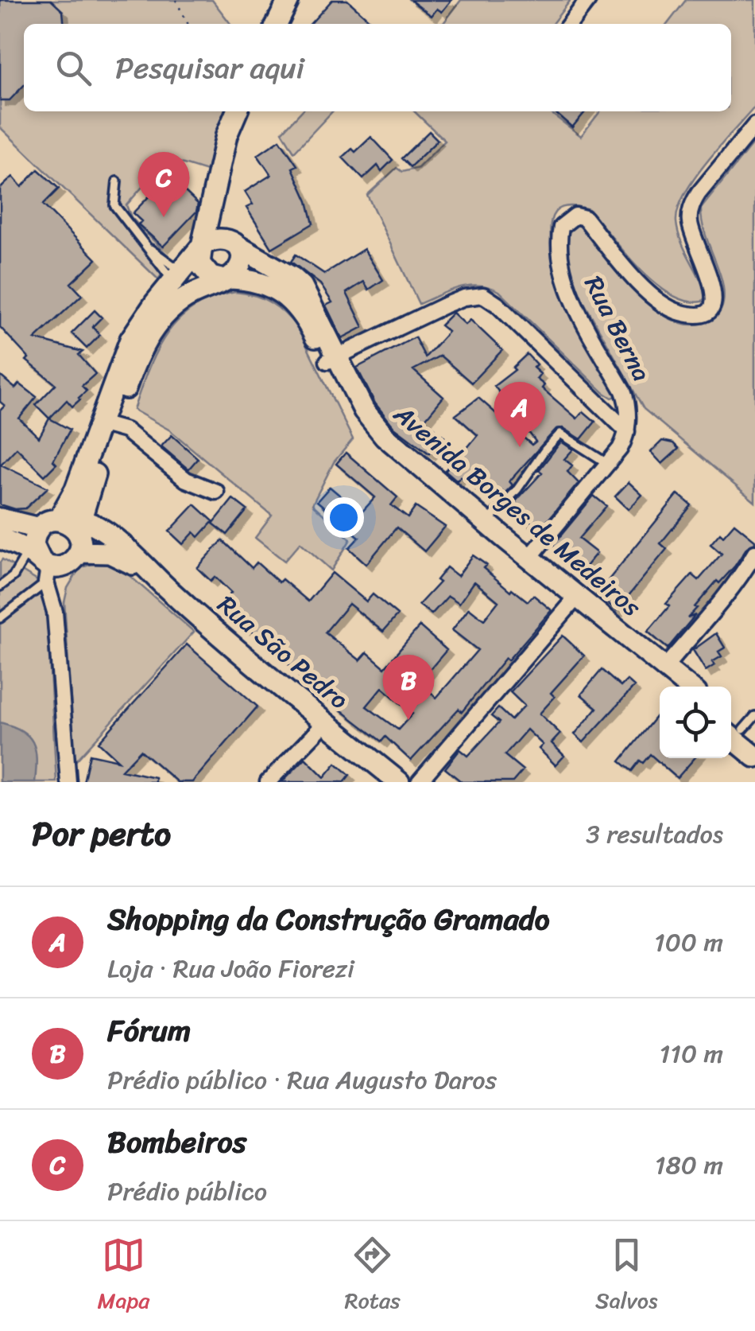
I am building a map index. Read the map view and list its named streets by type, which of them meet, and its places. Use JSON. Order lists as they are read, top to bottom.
{
  "streets": {
    "main road": ["Avenida Borges de Medeiros", "Rua São Pedro"],
    "street": ["Rua Berna"]
  },
  "page": {
    "search": "Pesquisar aqui",
    "pins": ["C", "A", "B"],
    "heading": ["Por perto", "3 resultados"],
    "list": [
      {
        "mark": "A",
        "name": "Shopping da Construção Gramado",
        "note": "Loja · Rua João Fiorezi",
        "value": "100 m"
      },
      {
        "mark": "B",
        "name": "Fórum",
        "note": "Prédio público · Rua Augusto Daros",
        "value": "110 m"
      },
      {
        "mark": "C",
        "name": "Bombeiros",
        "note": "Prédio público",
        "value": "180 m"
      }
    ],
    "nav": ["Mapa", "Rotas", "Salvos"]
  }
}
